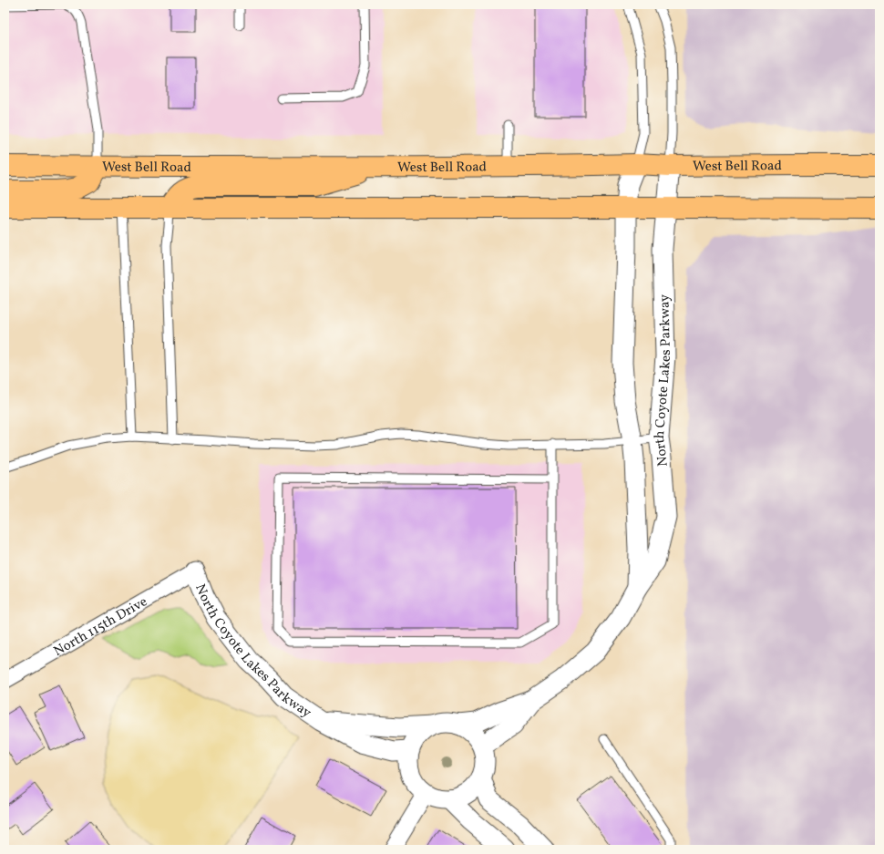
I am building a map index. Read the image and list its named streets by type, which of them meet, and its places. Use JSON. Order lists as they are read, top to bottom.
{
  "streets": {
    "main road": ["West Bell Road"],
    "street": ["North Coyote Lakes Parkway", "North 115th Drive"]
  },
  "crossings": [
    ["West Bell Road", "North Coyote Lakes Parkway"],
    ["North Coyote Lakes Parkway", "North 115th Drive"]
  ]
}
